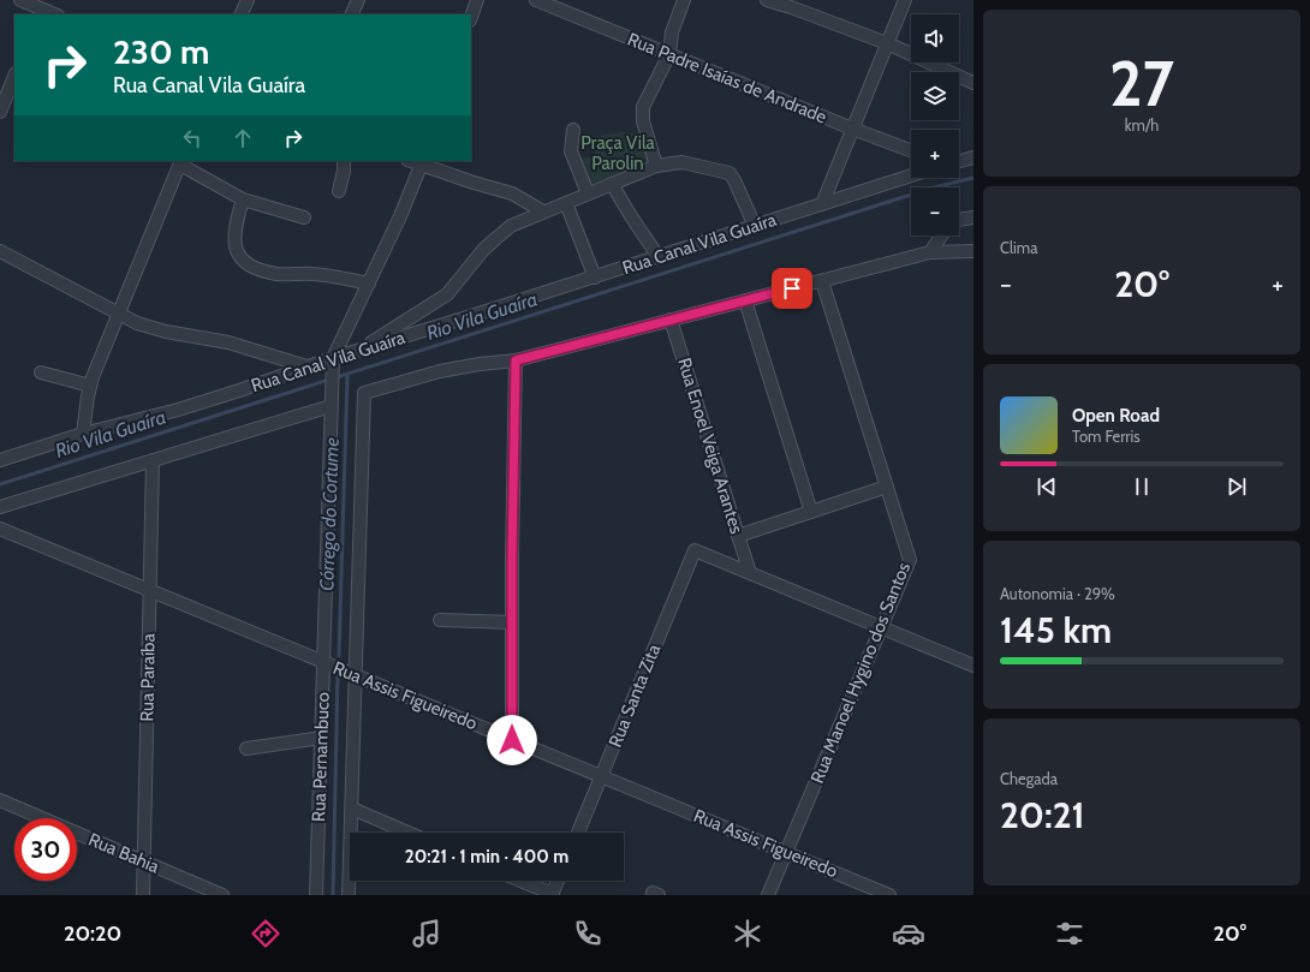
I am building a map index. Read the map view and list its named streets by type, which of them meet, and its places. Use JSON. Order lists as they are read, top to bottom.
{
  "streets": {
    "street": [
      "Rua Padre Isaías de Andrade",
      "Rua Canal Vila Guaíra",
      "Rua Enoel Veiga Arantes",
      "Rua Manoel Hygino dos Santos",
      "Rua Paraíba",
      "Rua Assis Figueiredo",
      "Rua Santa Zita",
      "Rua Pernambuco",
      "Rua Bahia"
    ]
  },
  "crossings": [
    ["Rua Canal Vila Guaíra", "Rua Pernambuco"],
    ["Rua Enoel Veiga Arantes", "Rua Santa Zita"],
    ["Rua Manoel Hygino dos Santos", "Rua Assis Figueiredo"],
    ["Rua Paraíba", "Rua Assis Figueiredo"],
    ["Rua Paraíba", "Rua Bahia"],
    ["Rua Assis Figueiredo", "Rua Santa Zita"],
    ["Rua Assis Figueiredo", "Rua Pernambuco"]
  ],
  "water": ["Rio Vila Guaíra", "Córrego do Cortume"],
  "parks": ["Praça Vila Parolin"],
  "page": {
    "tile": [
      ["27", "km/h"],
      "Clima",
      ["Autonomia · 29%", "145 km"],
      ["Chegada", "20:21"]
    ],
    "map_buttons": ["+", "−"],
    "turn": ["230 m", "Rua Canal Vila Guaíra"],
    "heat": ["−", "20°", "+"],
    "song": ["Open Road", "Tom Ferris"],
    "limit": "30",
    "trip": "20:21 · 1 min · 400 m",
    "tabs": ["20:20", "20°"]
  }
}
